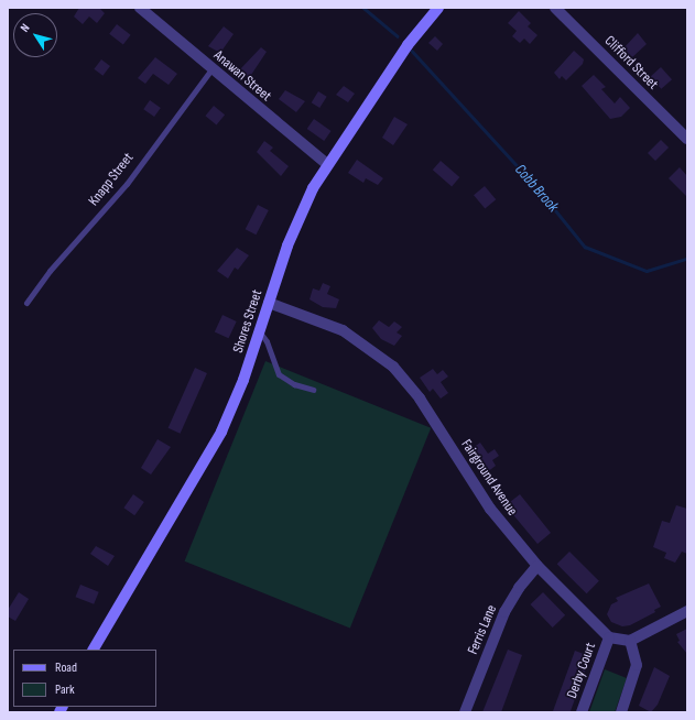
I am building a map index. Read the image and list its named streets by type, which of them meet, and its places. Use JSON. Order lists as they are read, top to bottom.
{
  "streets": {
    "street": [
      "Clifford Street",
      "Anawan Street",
      "Shores Street",
      "Fairground Avenue",
      "Ferris Lane",
      "Derby Court"
    ],
    "lane": ["Knapp Street"]
  },
  "crossings": [
    ["Anawan Street", "Knapp Street"],
    ["Anawan Street", "Shores Street"],
    ["Shores Street", "Fairground Avenue"],
    ["Fairground Avenue", "Ferris Lane"],
    ["Fairground Avenue", "Derby Court"]
  ],
  "water": ["Cobb Brook"],
  "legend": ["Road", "Park"],
  "north": "top left"
}
